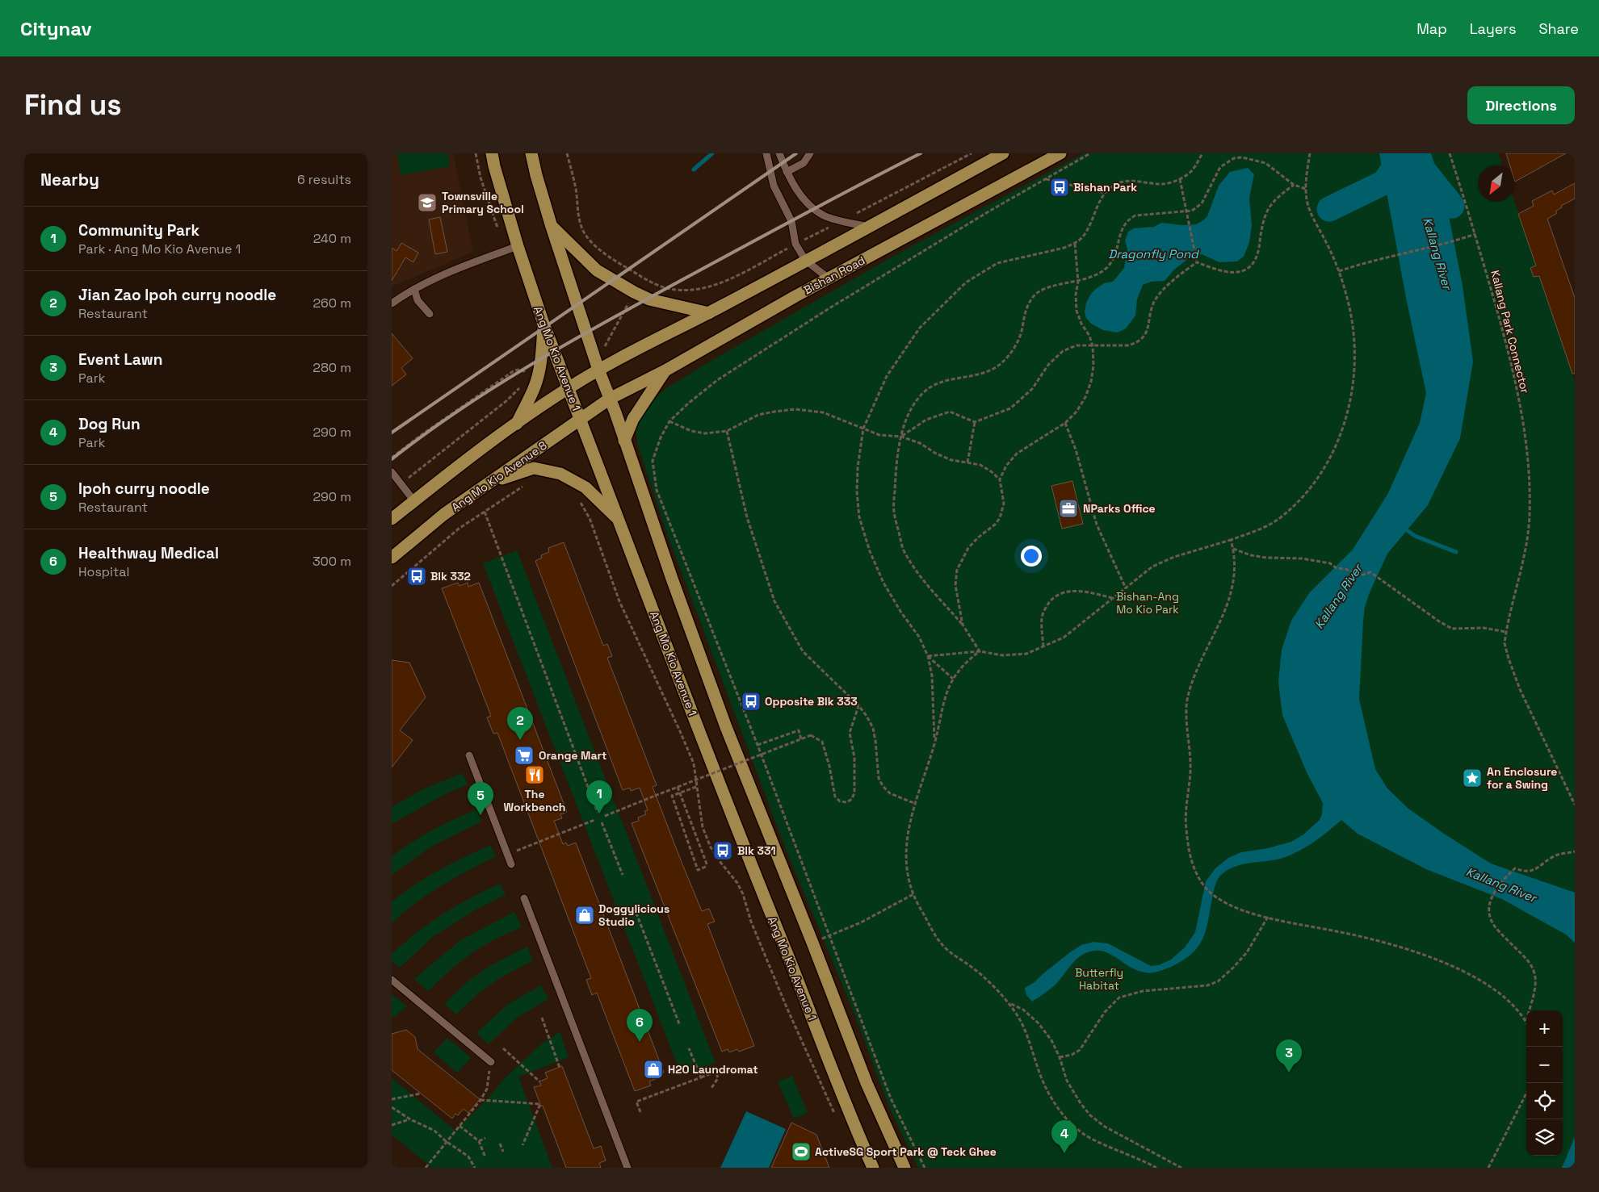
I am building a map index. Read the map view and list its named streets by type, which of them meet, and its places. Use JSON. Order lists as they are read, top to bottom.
{
  "streets": {
    "main road": ["Bishan Road", "Ang Mo Kio Avenue 1", "Ang Mo Kio Avenue 8"],
    "path": ["Kallang Park Connector"]
  },
  "crossings": [
    ["Bishan Road", "Ang Mo Kio Avenue 8"],
    ["Ang Mo Kio Avenue 1", "Ang Mo Kio Avenue 8"]
  ],
  "water": ["Dragonfly Pond", "Kallang River"],
  "parks": ["Bishan-Ang Mo Kio Park", "Butterfly Habitat"],
  "places": {
    "bus stop": [
      "Bishan Park",
      "Blk 332",
      "Opposite Blk 333",
      "Blk 331"
    ],
    "school or university": ["Townsville Primary School"],
    "office": ["NParks Office"],
    "supermarket": ["Orange Mart"],
    "restaurant": ["The Workbench"],
    "place": ["An Enclosure for a Swing"],
    "shop": ["Doggylicious Studio", "H20 Laundromat"],
    "sports": ["ActiveSG Sport Park @ Teck Ghee"]
  },
  "north": "bottom left",
  "page": {
    "header": "Citynav",
    "nav": ["Map", "Layers", "Share"],
    "buttons": "Directions",
    "title": "Find us",
    "heading": ["Nearby", "6 results"],
    "list": [
      {
        "mark": "1",
        "name": "Community Park",
        "note": "Park · Ang Mo Kio Avenue 1",
        "value": "240 m"
      },
      {
        "mark": "2",
        "name": "Jian Zao Ipoh curry noodle",
        "note": "Restaurant",
        "value": "260 m"
      },
      {
        "mark": "3",
        "name": "Event Lawn",
        "note": "Park",
        "value": "280 m"
      },
      {
        "mark": "4",
        "name": "Dog Run",
        "note": "Park",
        "value": "290 m"
      },
      {
        "mark": "5",
        "name": "Ipoh curry noodle",
        "note": "Restaurant",
        "value": "290 m"
      },
      {
        "mark": "6",
        "name": "Healthway Medical",
        "note": "Hospital",
        "value": "300 m"
      }
    ],
    "pins": [
      "2",
      "1",
      "5",
      "6",
      "3",
      "4"
    ],
    "map_buttons": ["+", "−"]
  }
}
